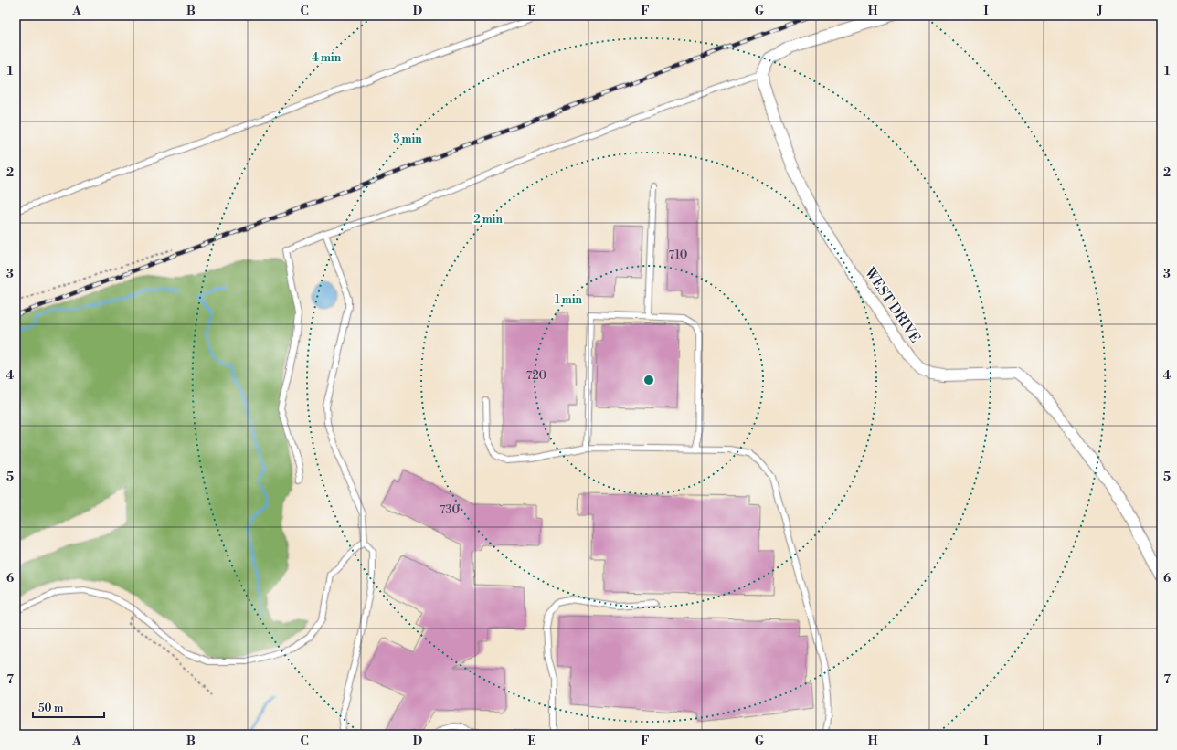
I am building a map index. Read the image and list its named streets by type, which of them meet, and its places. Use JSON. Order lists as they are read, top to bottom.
{
  "streets": {
    "street": ["WEST DRIVE"]
  },
  "house_numbers": ["710", "720", "730"],
  "scale_bar": "50 m",
  "grid": {
    "columns": [
      "A",
      "B",
      "C",
      "D",
      "E",
      "F",
      "G",
      "H",
      "I",
      "J"
    ],
    "rows": [
      "1",
      "2",
      "3",
      "4",
      "5",
      "6",
      "7"
    ]
  },
  "rings": [
    "4 min",
    "3 min",
    "2 min",
    "1 min"
  ]
}
